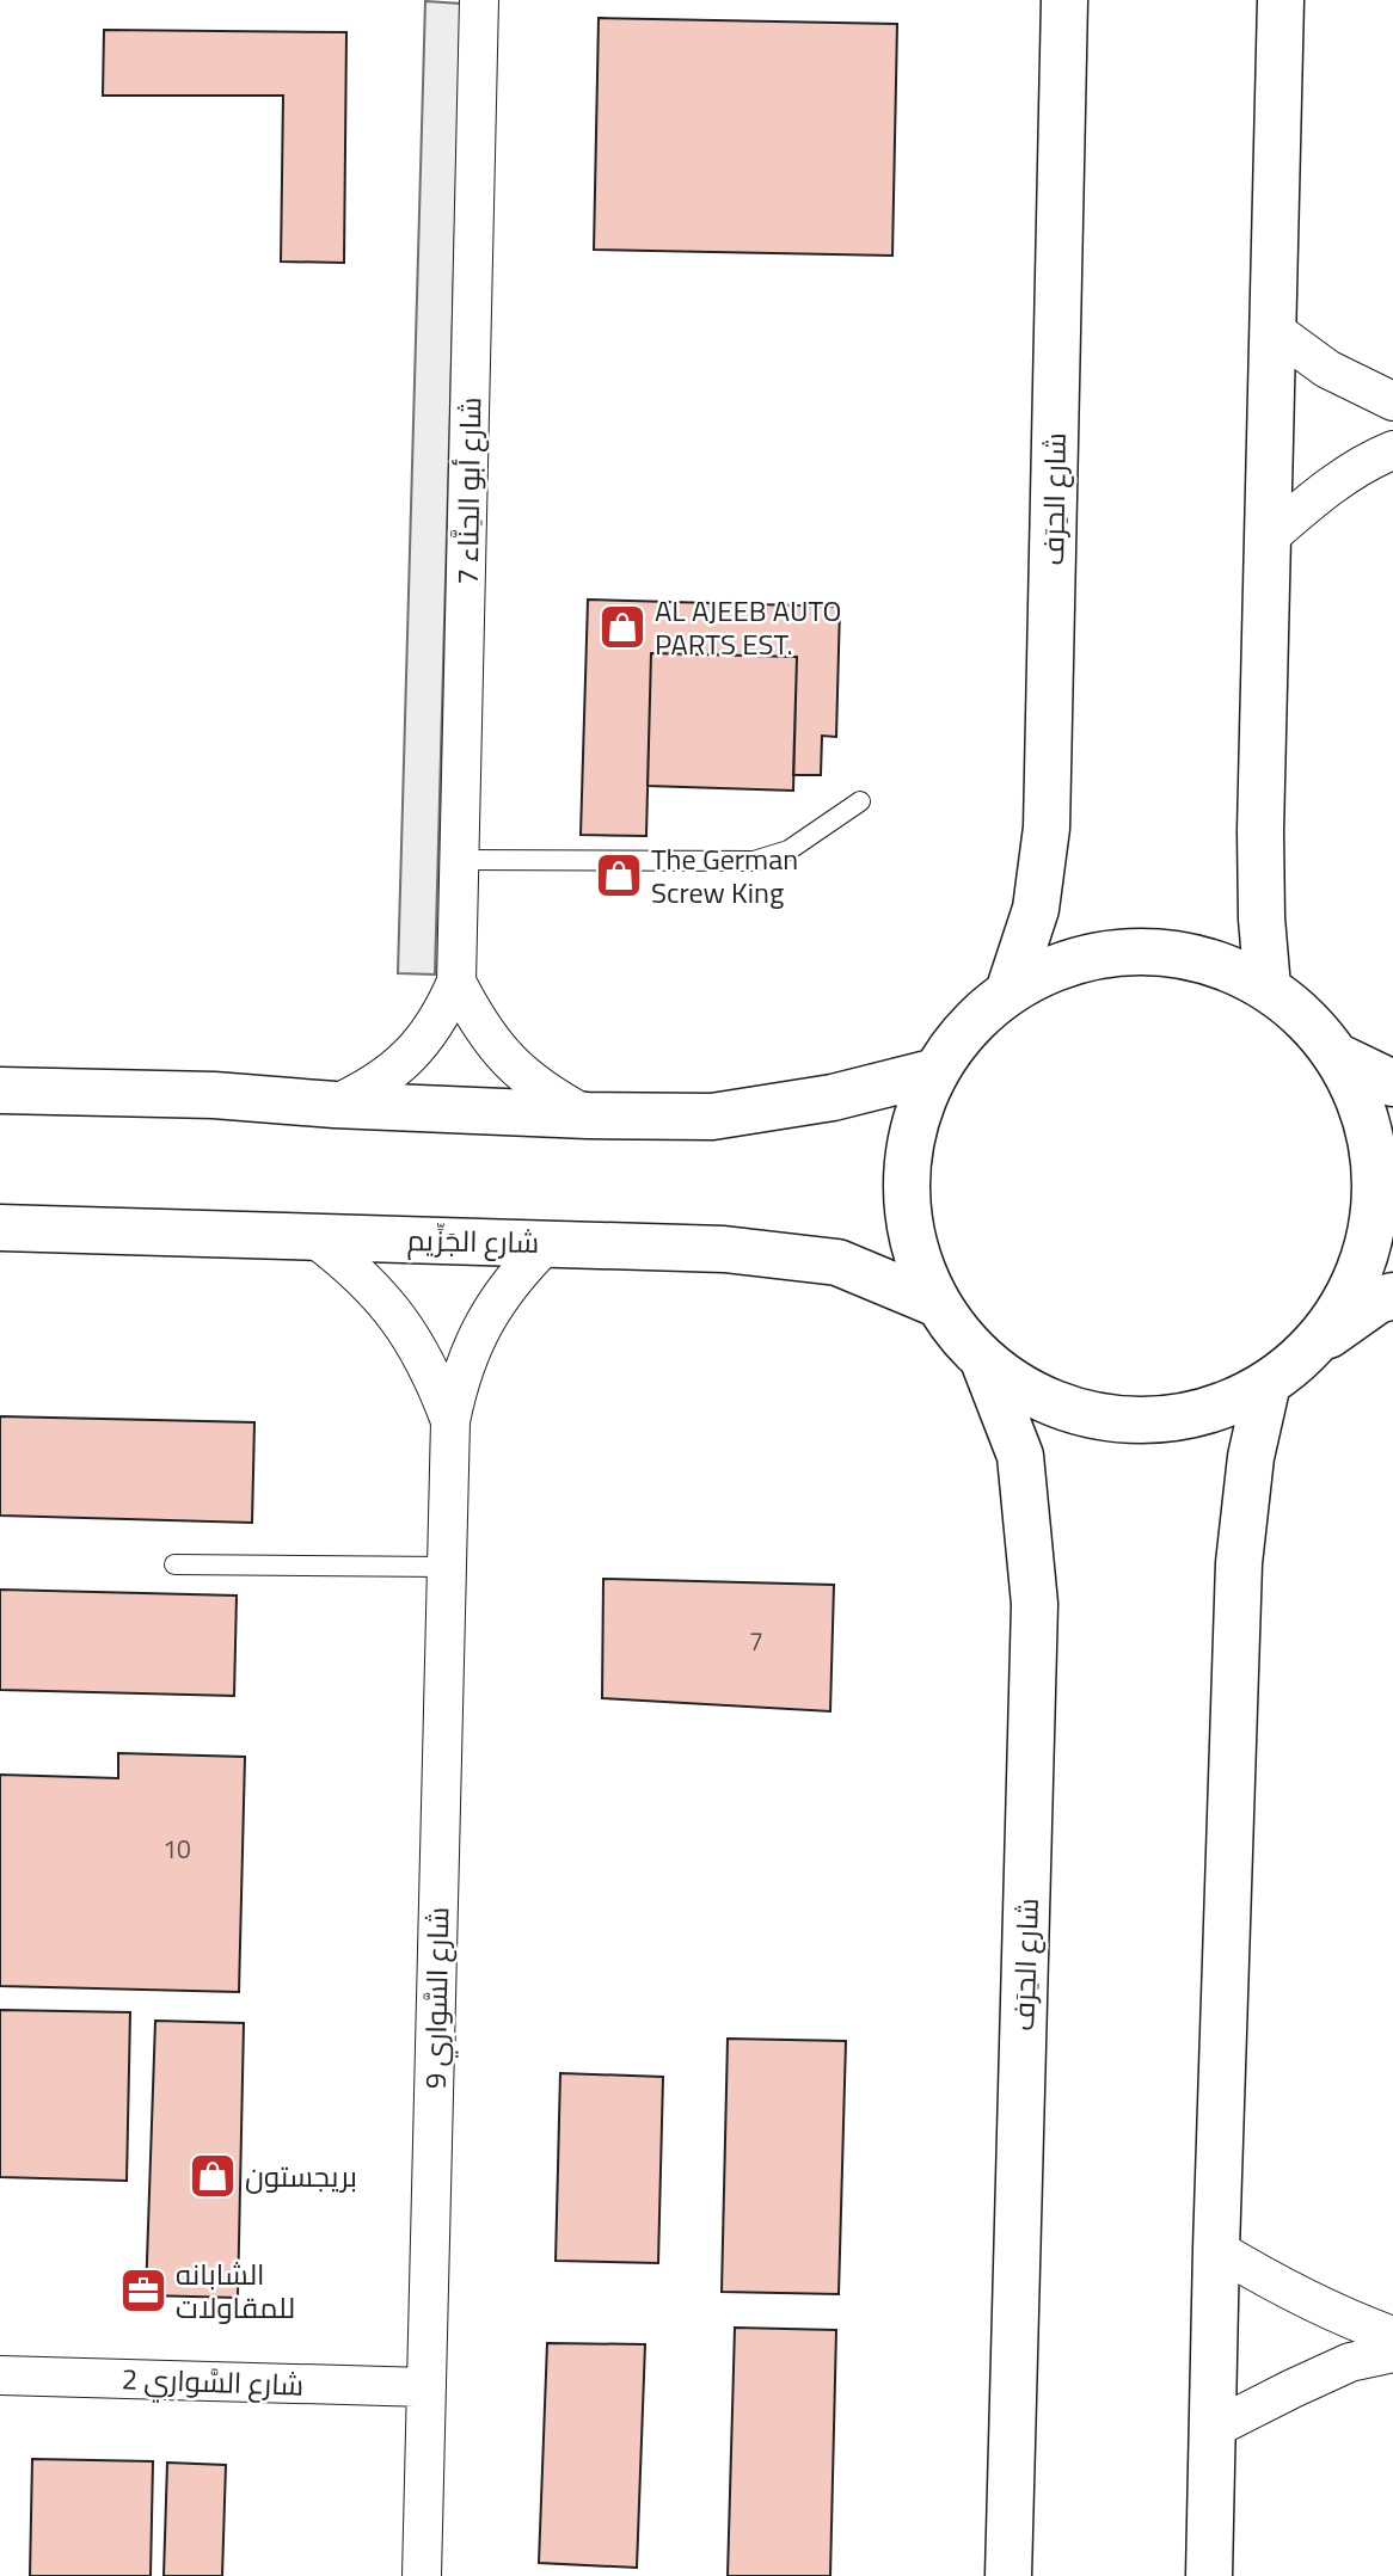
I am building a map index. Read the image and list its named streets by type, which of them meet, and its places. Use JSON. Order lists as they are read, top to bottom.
{
  "streets": {
    "street": [
      "شارع أبو الحِنَّاء 7",
      "شارع الحِرَف",
      "شارع الجَزِّيم",
      "شارع السَّوارِي 9",
      "شارع السَّوارِي 2"
    ]
  },
  "crossings": [
    ["شارع الجَزِّيم", "شارع السَّوارِي 9"],
    ["شارع السَّوارِي 9", "شارع السَّوارِي 2"]
  ],
  "places": {
    "shop": ["AL AJEEB AUTO PARTS EST.", "The German Screw King", "بريجستون"],
    "office": ["الشابانه للمقاولات"]
  },
  "house_numbers": ["7", "10"]
}
